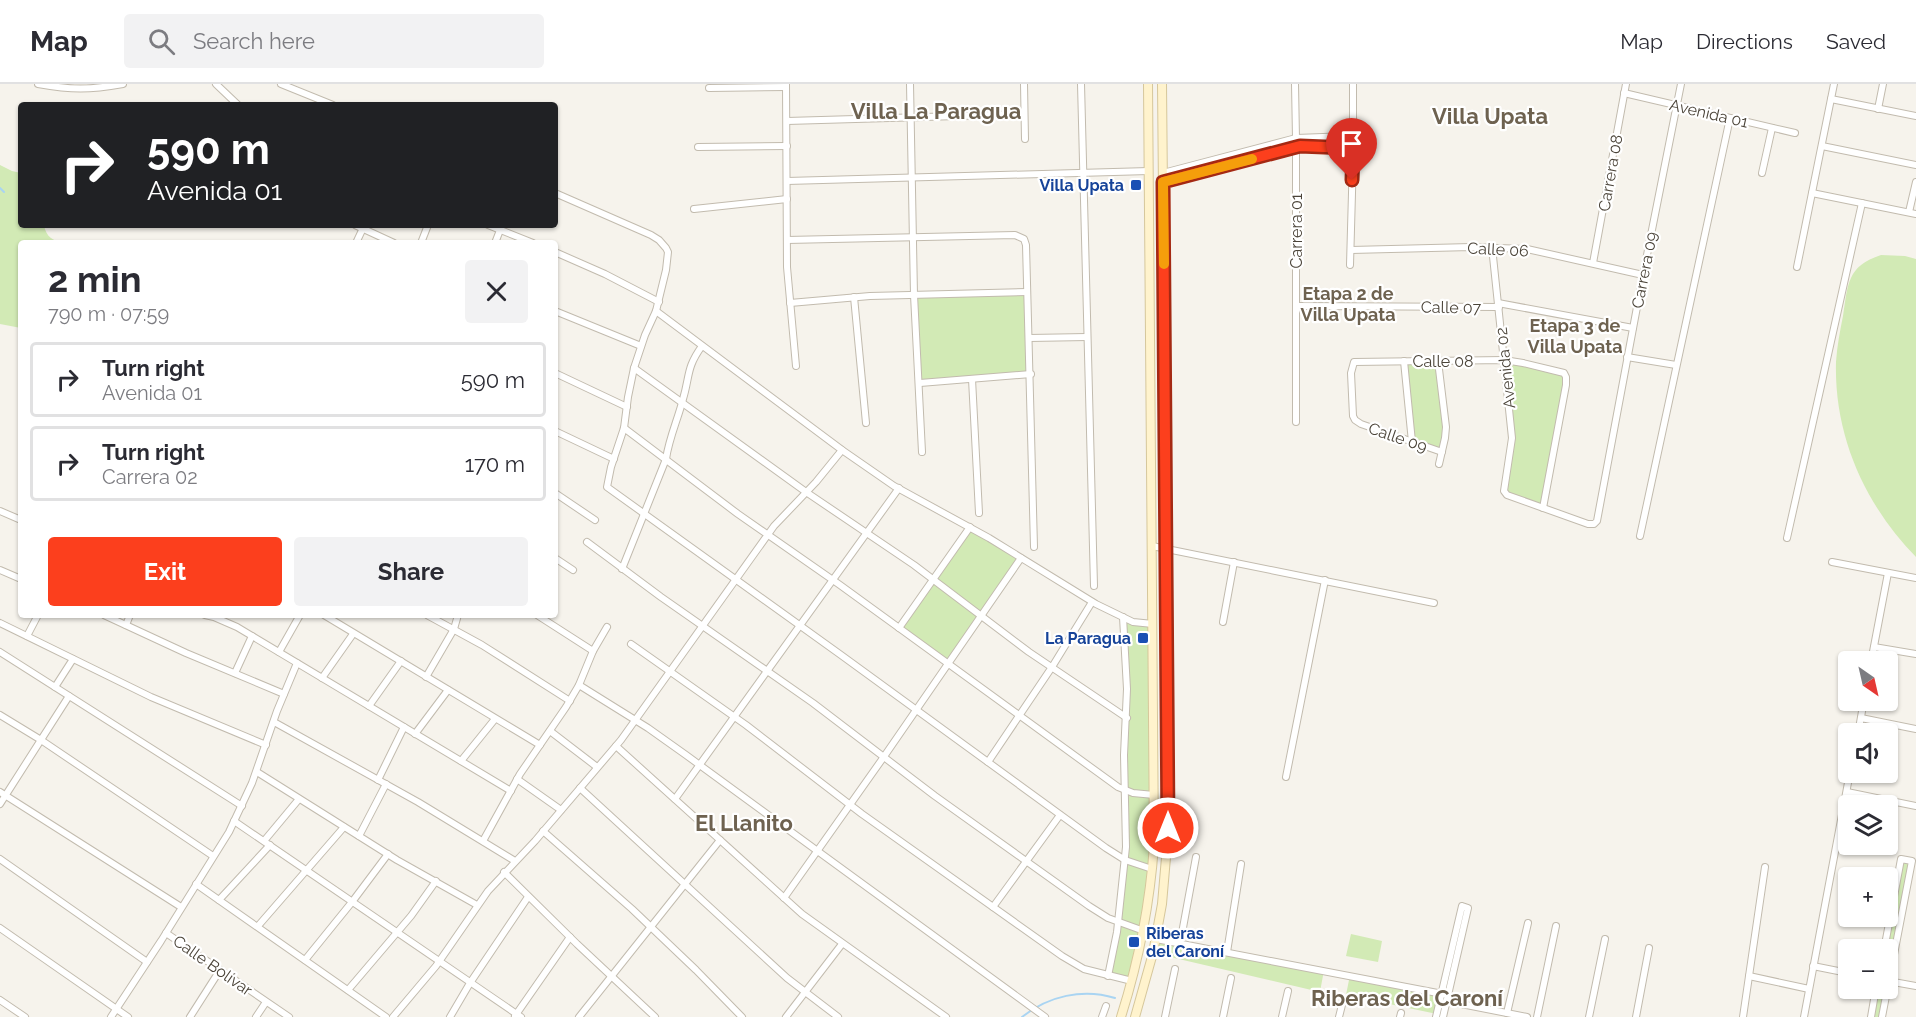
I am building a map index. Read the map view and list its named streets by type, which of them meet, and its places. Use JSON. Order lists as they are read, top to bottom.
{
  "streets": {
    "street": [
      "Avenida 01",
      "Carrera 08",
      "Carrera 01",
      "Calle 06",
      "Carrera 09",
      "Calle 07",
      "Calle 08",
      "Avenida 02",
      "Calle 09",
      "Calle Bolívar"
    ]
  },
  "crossings": [
    ["Avenida 01", "Carrera 08"],
    ["Avenida 01", "Carrera 09"],
    ["Carrera 08", "Calle 06"],
    ["Carrera 01", "Calle 07"],
    ["Calle 06", "Carrera 09"],
    ["Calle 06", "Avenida 02"],
    ["Carrera 09", "Calle 07"],
    ["Carrera 09", "Calle 08"],
    ["Carrera 09", "Avenida 02"],
    ["Calle 07", "Avenida 02"],
    ["Calle 08", "Avenida 02"],
    ["Calle 08", "Calle 09"]
  ],
  "districts": [
    "Villa La Paragua",
    "Villa Upata",
    "Etapa 2 de Villa Upata",
    "Etapa 3 de Villa Upata",
    "El Llanito",
    "Riberas del Caroní"
  ],
  "places": {
    "transit": ["Villa Upata", "La Paragua", "Riberas del Caroní"]
  },
  "north": "bottom right",
  "page": {
    "header": "Map",
    "search": "Search here",
    "nav": ["Map", "Directions", "Saved"],
    "turn": ["590 m", "Avenida 01"],
    "heading": ["2 min", "790 m · 07:59"],
    "list": [
      {
        "name": "Turn right",
        "note": "Avenida 01",
        "value": "590 m"
      },
      {
        "name": "Turn right",
        "note": "Carrera 02",
        "value": "170 m"
      }
    ],
    "buttons": ["Exit", "Share"],
    "map_buttons": ["+", "−"]
  }
}
